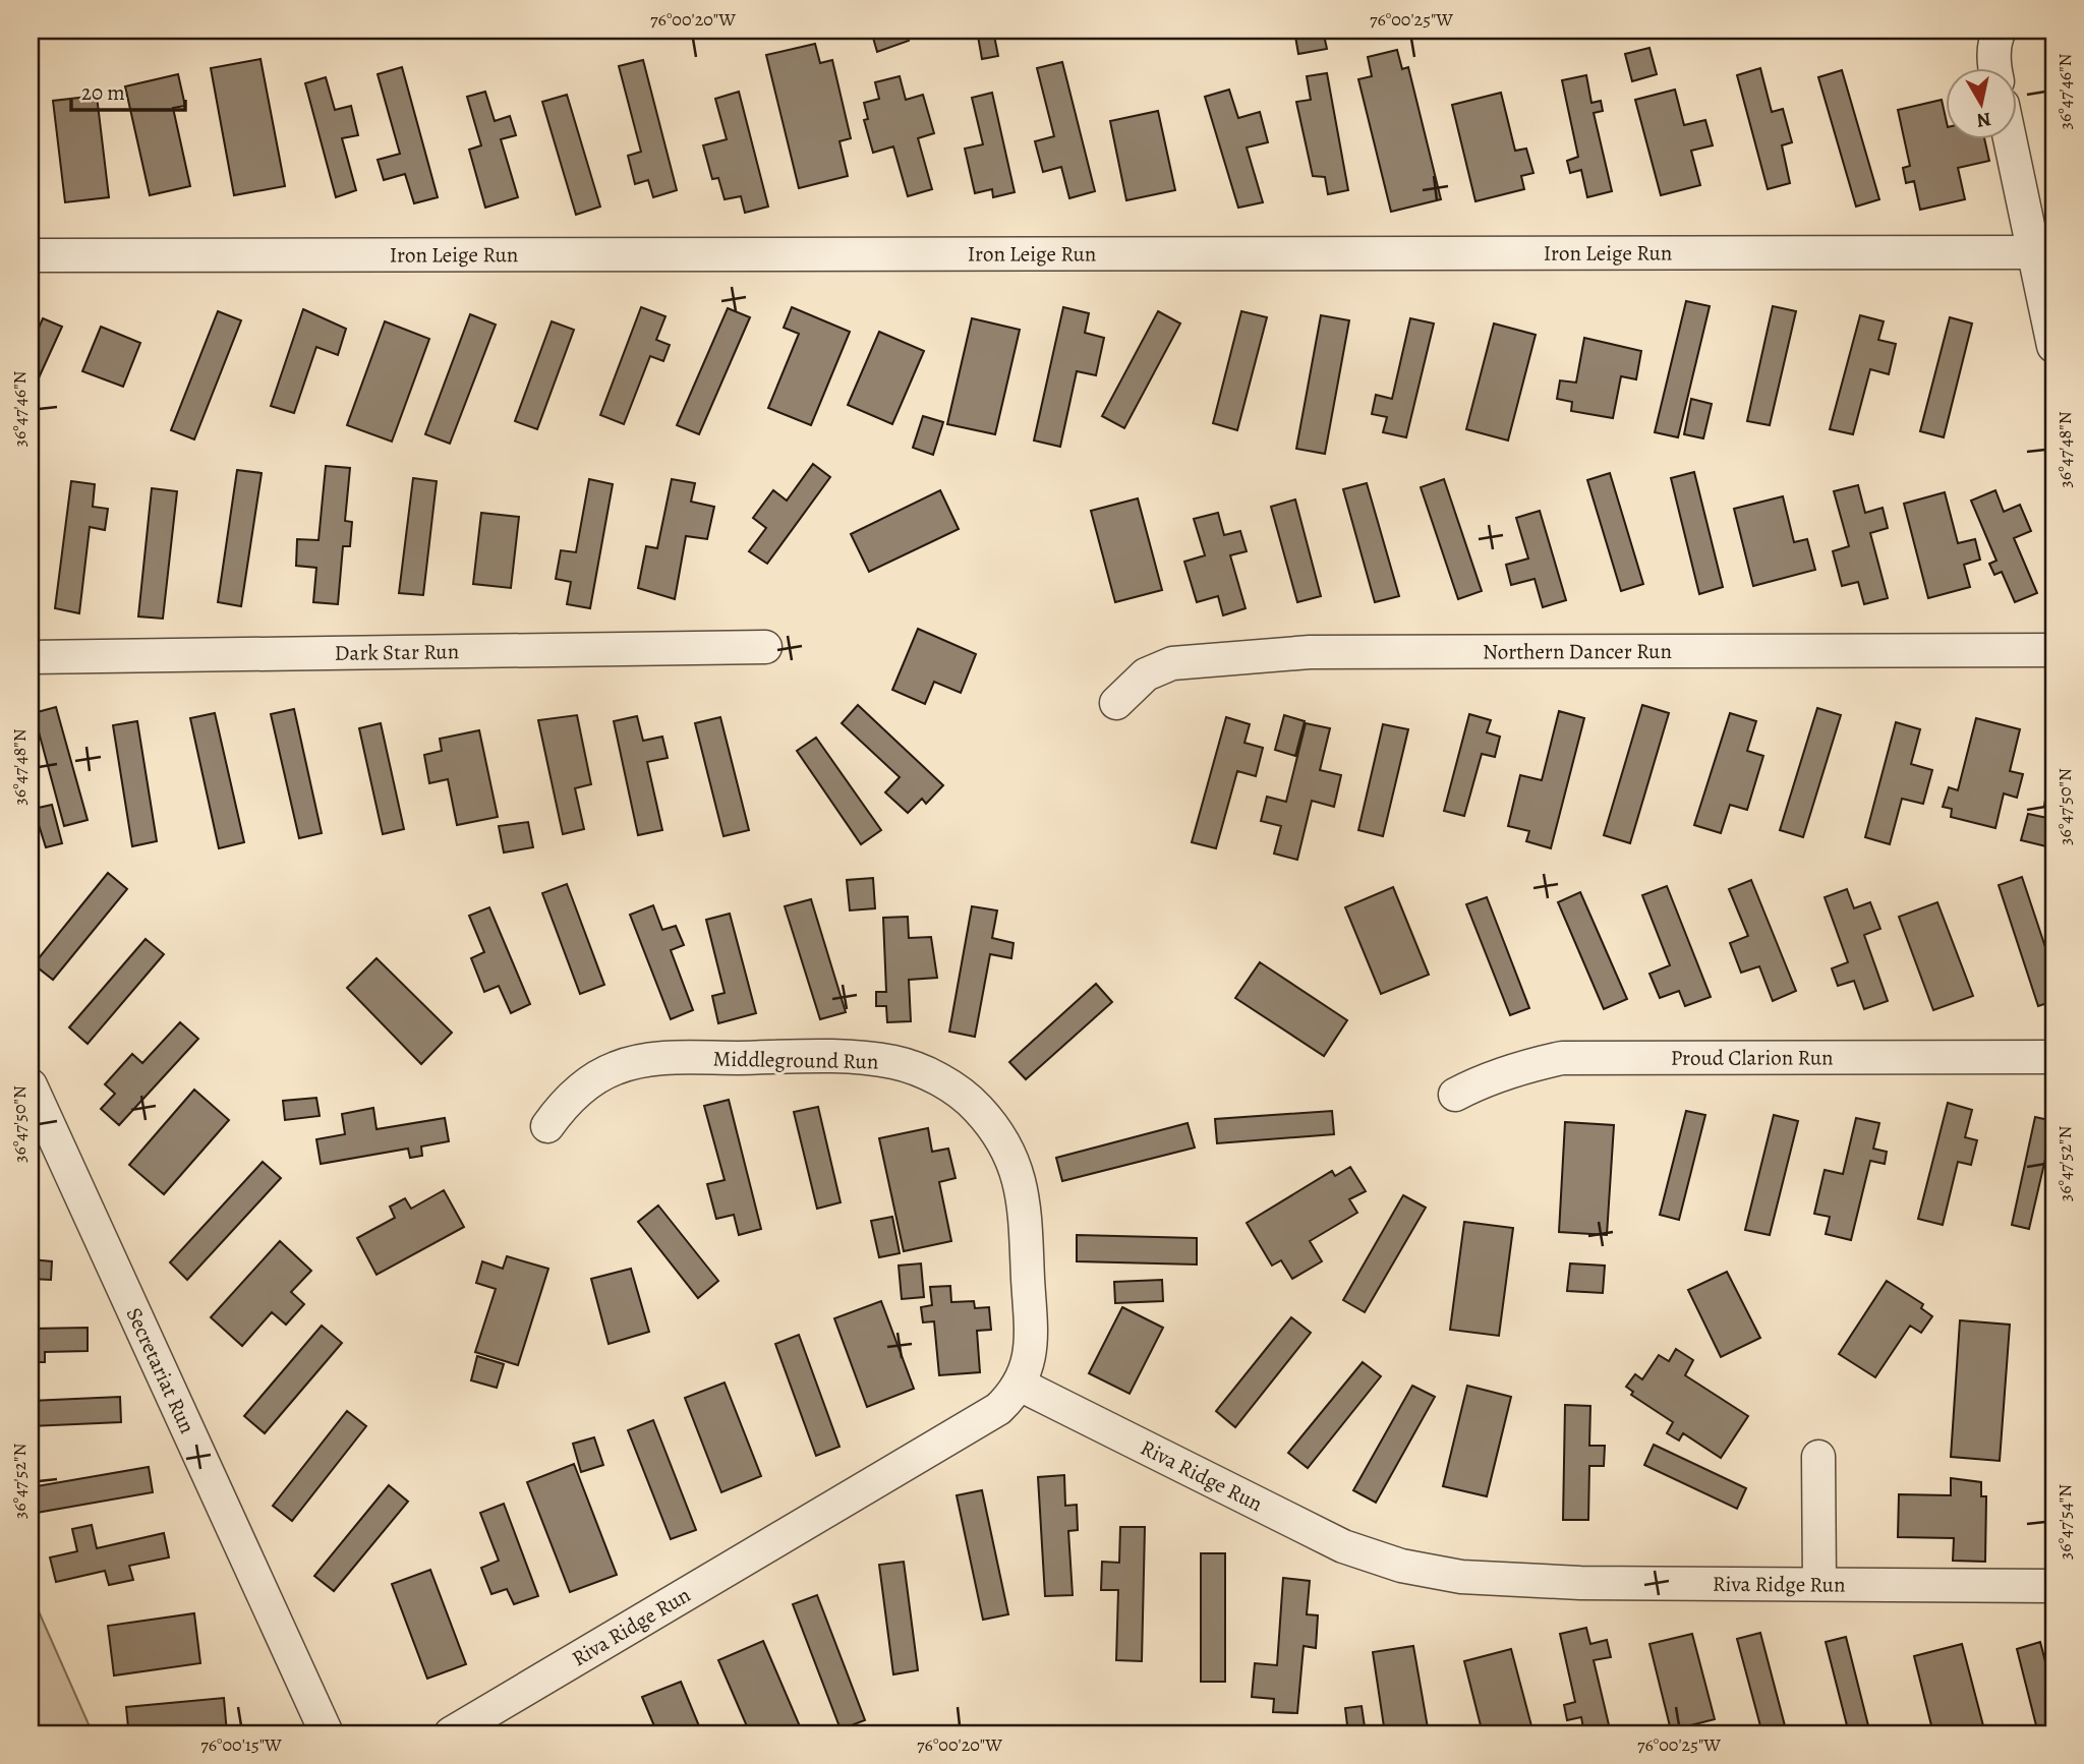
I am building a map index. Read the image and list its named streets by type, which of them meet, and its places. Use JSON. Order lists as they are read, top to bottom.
{
  "streets": {
    "street": [
      "Iron Leige Run",
      "Northern Dancer Run",
      "Dark Star Run",
      "Proud Clarion Run",
      "Middleground Run",
      "Secretariat Run",
      "Riva Ridge Run"
    ]
  },
  "crossings": [
    ["Middleground Run", "Riva Ridge Run"]
  ],
  "scale_bar": "20 m",
  "north": "bottom",
  "coordinates": [
    "76°00'20\"W",
    "76°00'25\"W",
    "36°47'46\"N",
    "36°47'48\"N",
    "36°47'50\"N",
    "36°47'52\"N",
    "36°47'54\"N",
    "76°00'15\"W"
  ]
}
